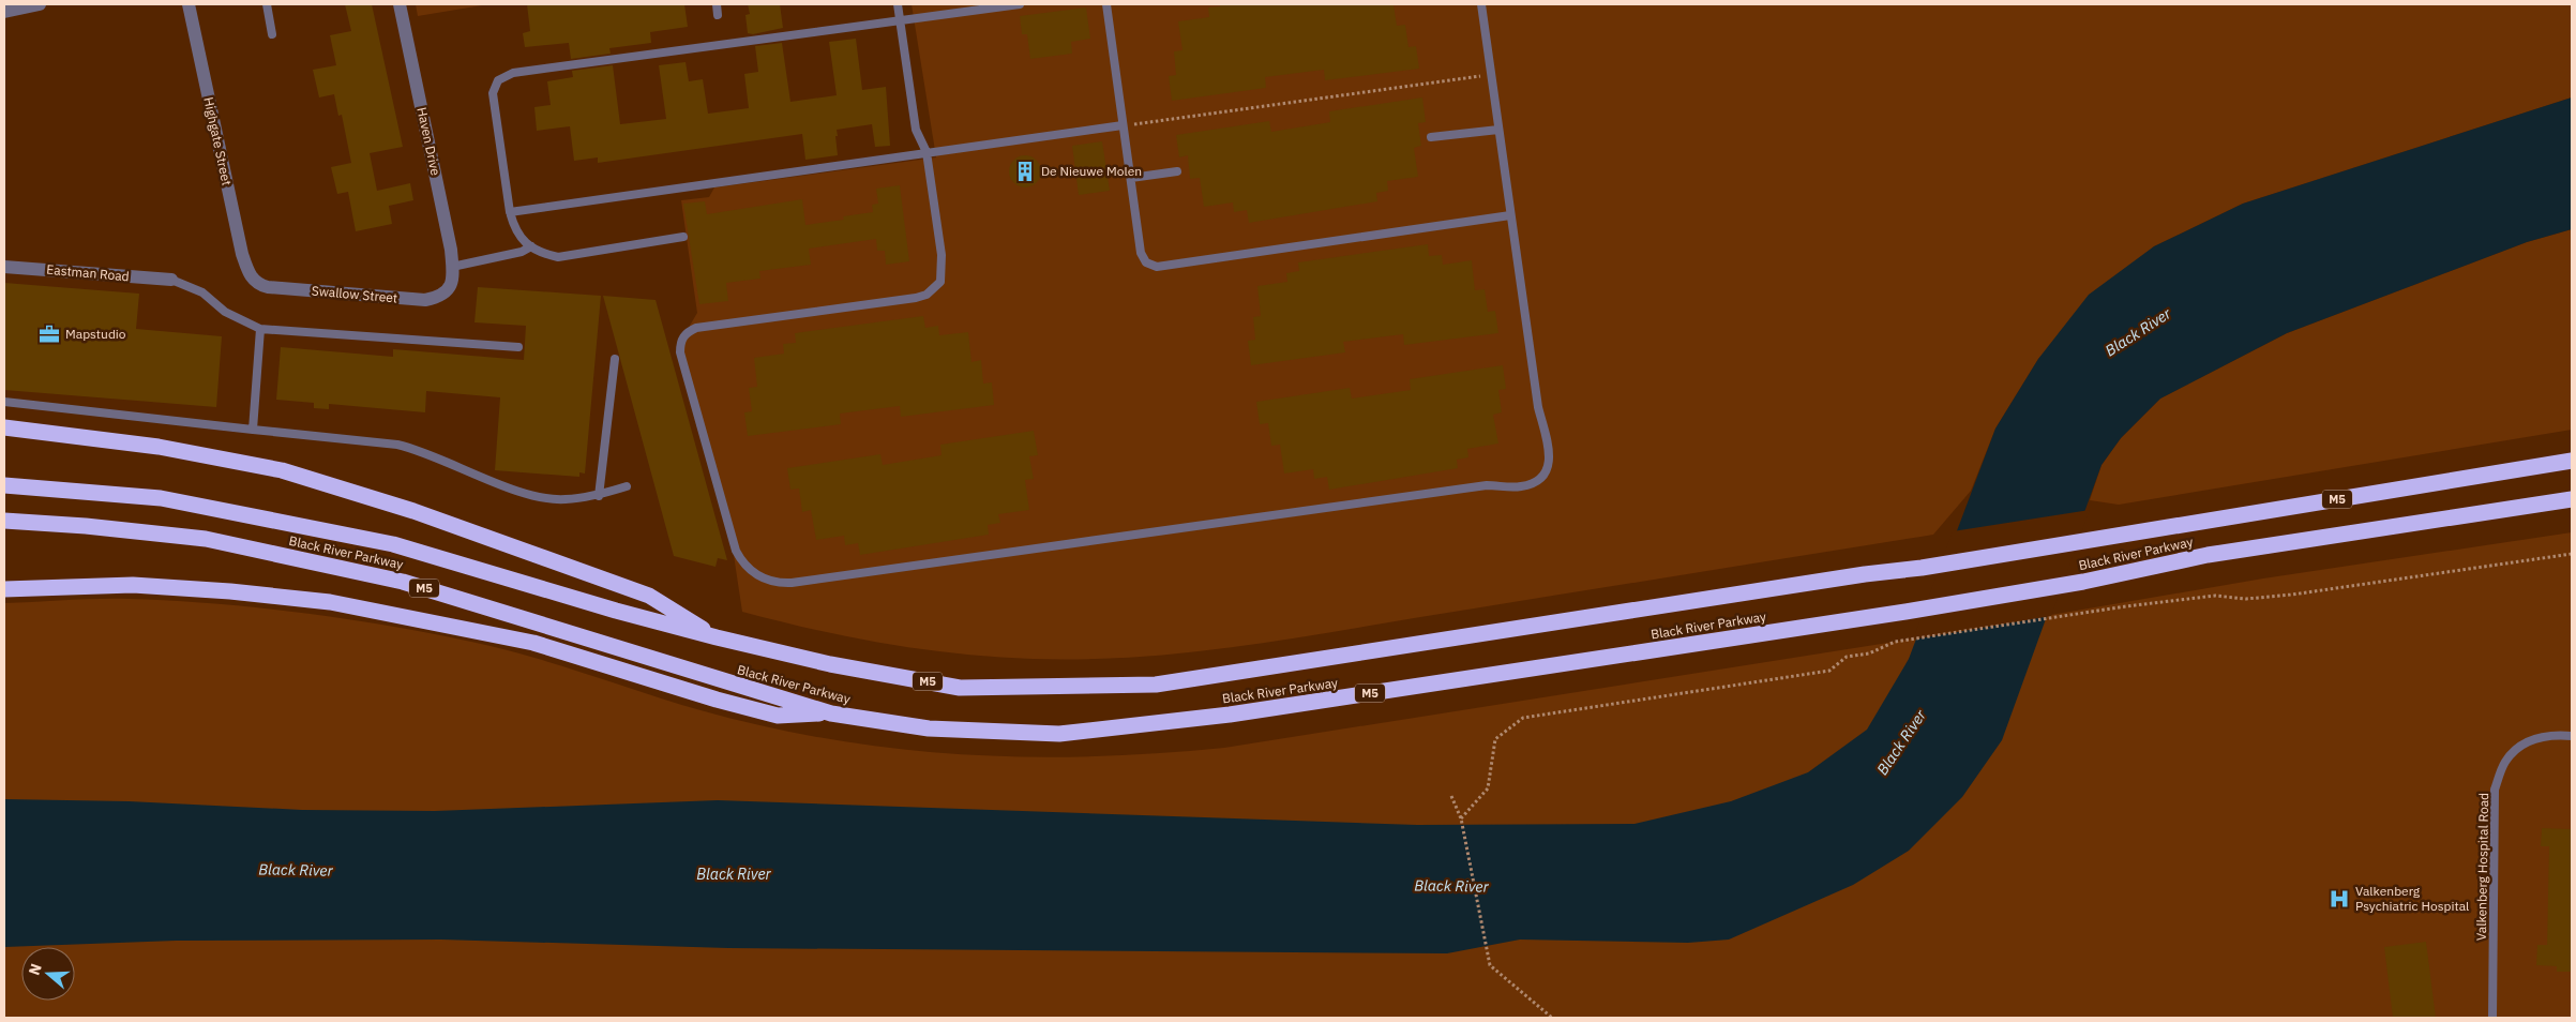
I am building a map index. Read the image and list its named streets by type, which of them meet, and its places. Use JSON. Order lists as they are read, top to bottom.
{
  "streets": {
    "highway": ["M5", "Black River Parkway"],
    "street": [
      "Highgate Street",
      "Haven Drive",
      "Eastman Road",
      "Swallow Street"
    ],
    "lane": ["Valkenberg Hospital Road"]
  },
  "crossings": [
    ["Highgate Street", "Swallow Street"],
    ["Haven Drive", "Swallow Street"]
  ],
  "water": ["Black River"],
  "places": {
    "building": ["De Nieuwe Molen"],
    "office": ["Mapstudio"],
    "hospital": ["Valkenberg Psychiatric Hospital"]
  },
  "north": "left"
}
